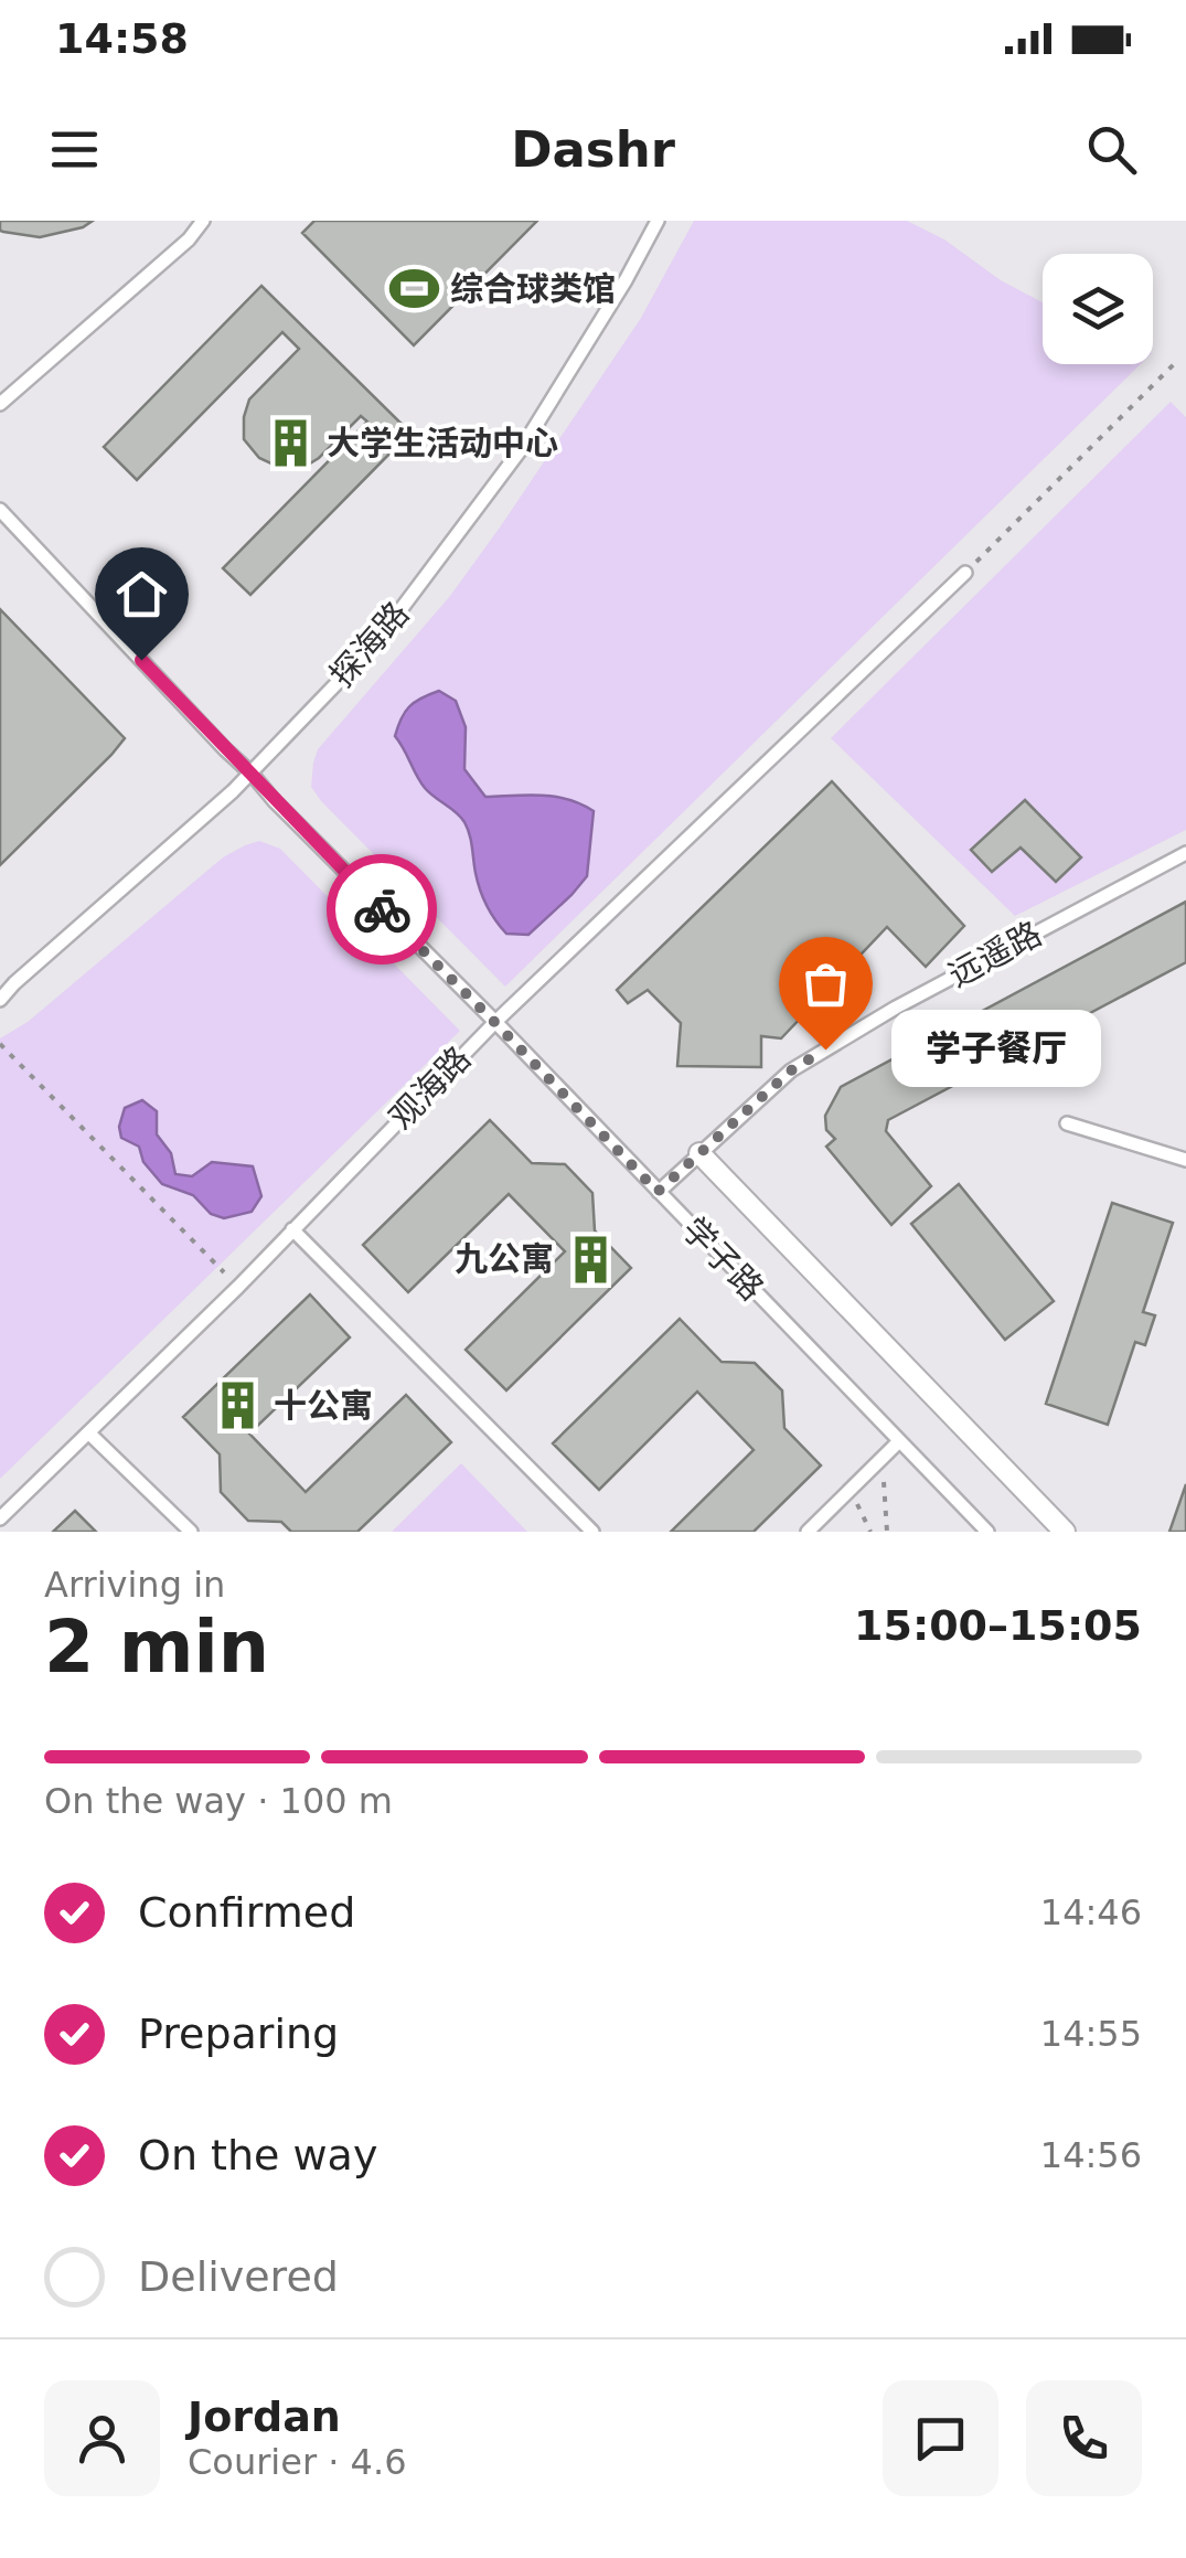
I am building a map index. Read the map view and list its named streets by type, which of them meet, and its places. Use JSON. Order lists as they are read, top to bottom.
{
  "streets": {
    "lane": [
      "探海路",
      "远遥路",
      "观海路",
      "学子路"
    ]
  },
  "crossings": [
    ["探海路", "学子路"],
    ["远遥路", "学子路"],
    ["观海路", "学子路"]
  ],
  "places": {
    "sports": ["综合球类馆"],
    "building": ["大学生活动中心", "九公寓", "十公寓"],
    "other": ["学子餐厅"]
  },
  "page": {
    "status": "14:58",
    "header": "Dashr",
    "bubble": "学子餐厅",
    "heading": ["2 min", "Arriving in", "15:00–15:05"],
    "panel": ["Jordan", "Courier · 4.6"],
    "bar": "On the way · 100 m",
    "list": [
      ["Confirmed", "14:46"],
      ["Preparing", "14:55"],
      ["On the way", "14:56"],
      "Delivered"
    ]
  }
}
